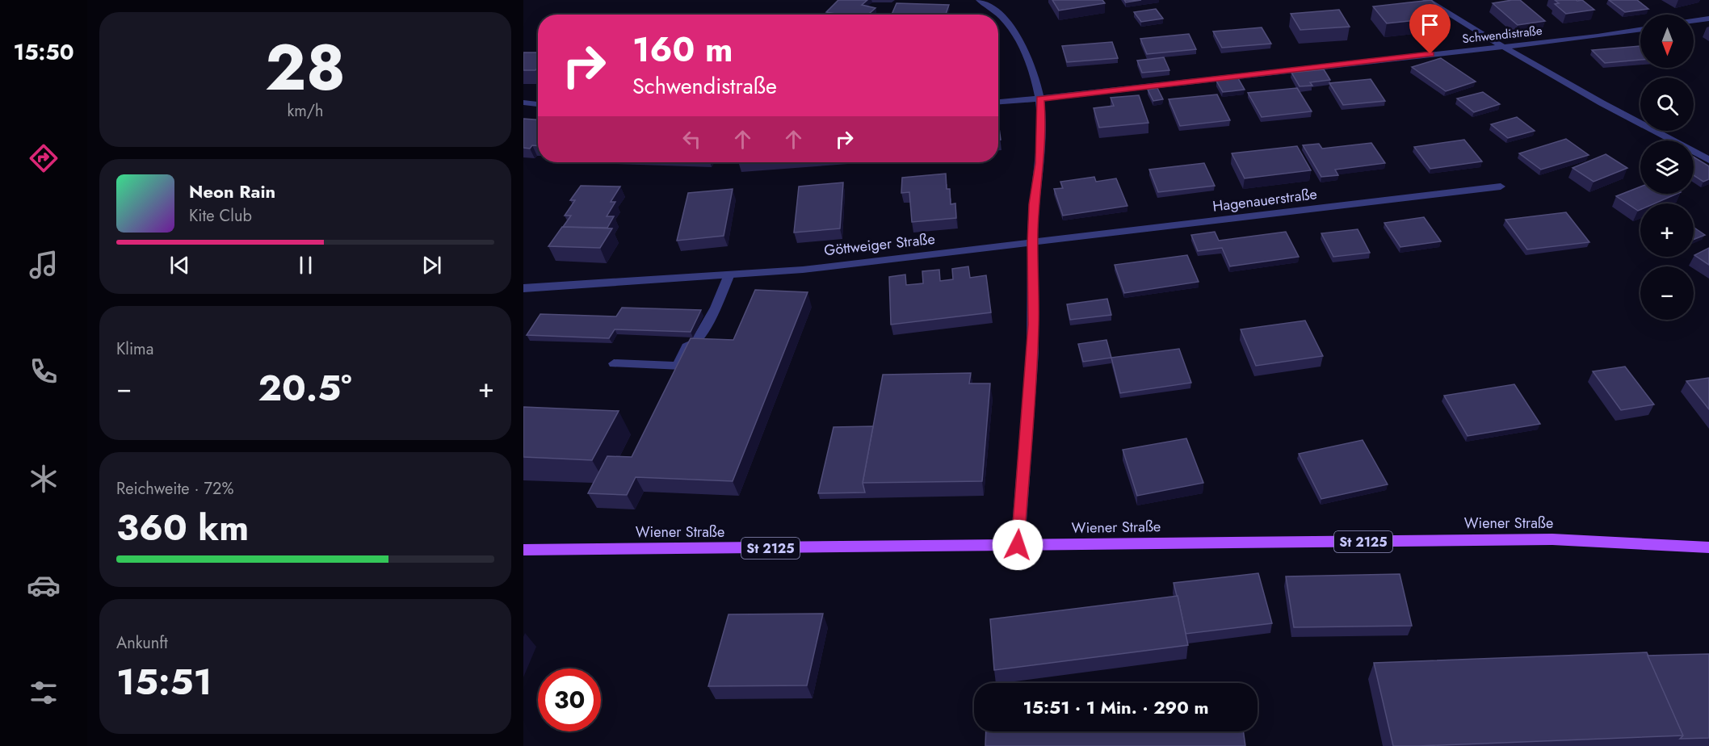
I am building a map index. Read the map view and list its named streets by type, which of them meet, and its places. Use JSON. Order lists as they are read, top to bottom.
{
  "streets": {
    "main road": ["Wiener Straße", "St 2125"],
    "street": ["Schwendistraße", "Hagenauerstraße", "Göttweiger Straße"]
  },
  "crossings": [
    ["Hagenauerstraße", "Göttweiger Straße"]
  ],
  "north": "bottom",
  "page": {
    "tabs": "15:50",
    "tile": [
      ["28", "km/h"],
      "Klima",
      ["Reichweite · 72%", "360 km"],
      ["Ankunft", "15:51"]
    ],
    "map_buttons": ["+", "−"],
    "turn": ["160 m", "Schwendistraße"],
    "song": ["Neon Rain", "Kite Club"],
    "heat": ["−", "20.5°", "+"],
    "limit": "30",
    "trip": "15:51 · 1 Min. · 290 m"
  }
}
